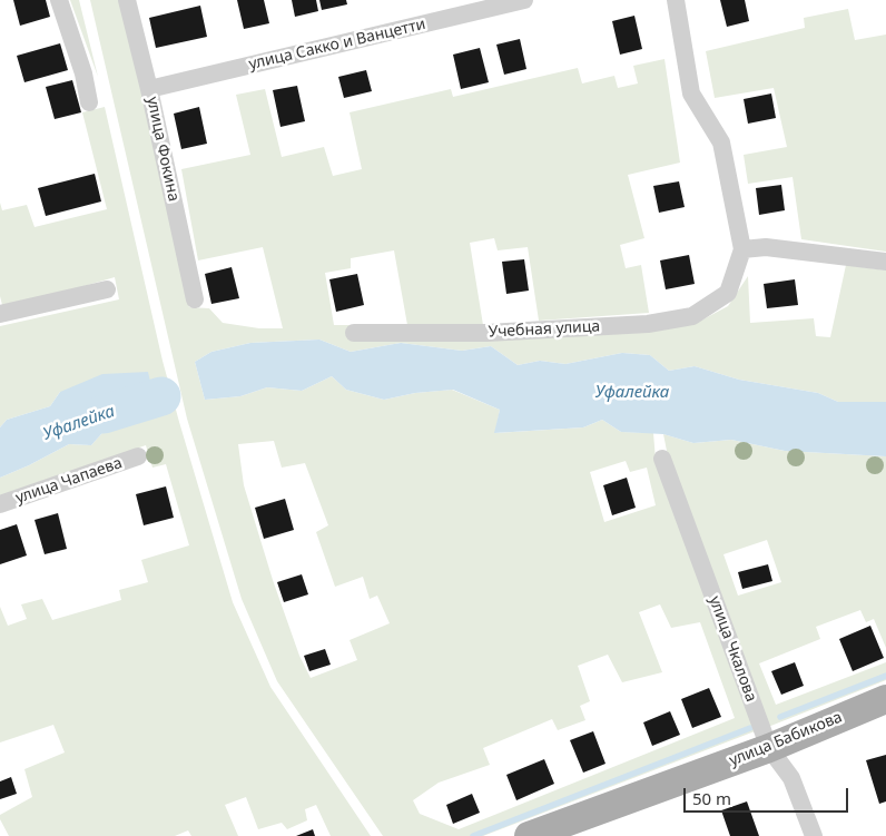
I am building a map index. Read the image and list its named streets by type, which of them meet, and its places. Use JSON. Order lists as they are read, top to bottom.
{
  "streets": {
    "main road": ["улица Бабикова"],
    "street": [
      "улица Сакко и Ванцетти",
      "улица Фокина",
      "Учебная улица",
      "улица Чапаева",
      "улица Чкалова"
    ]
  },
  "crossings": [
    ["улица Сакко и Ванцетти", "улица Фокина"],
    ["улица Чкалова", "улица Бабикова"]
  ],
  "water": ["Уфалейка"],
  "scale_bar": "50 m"
}
